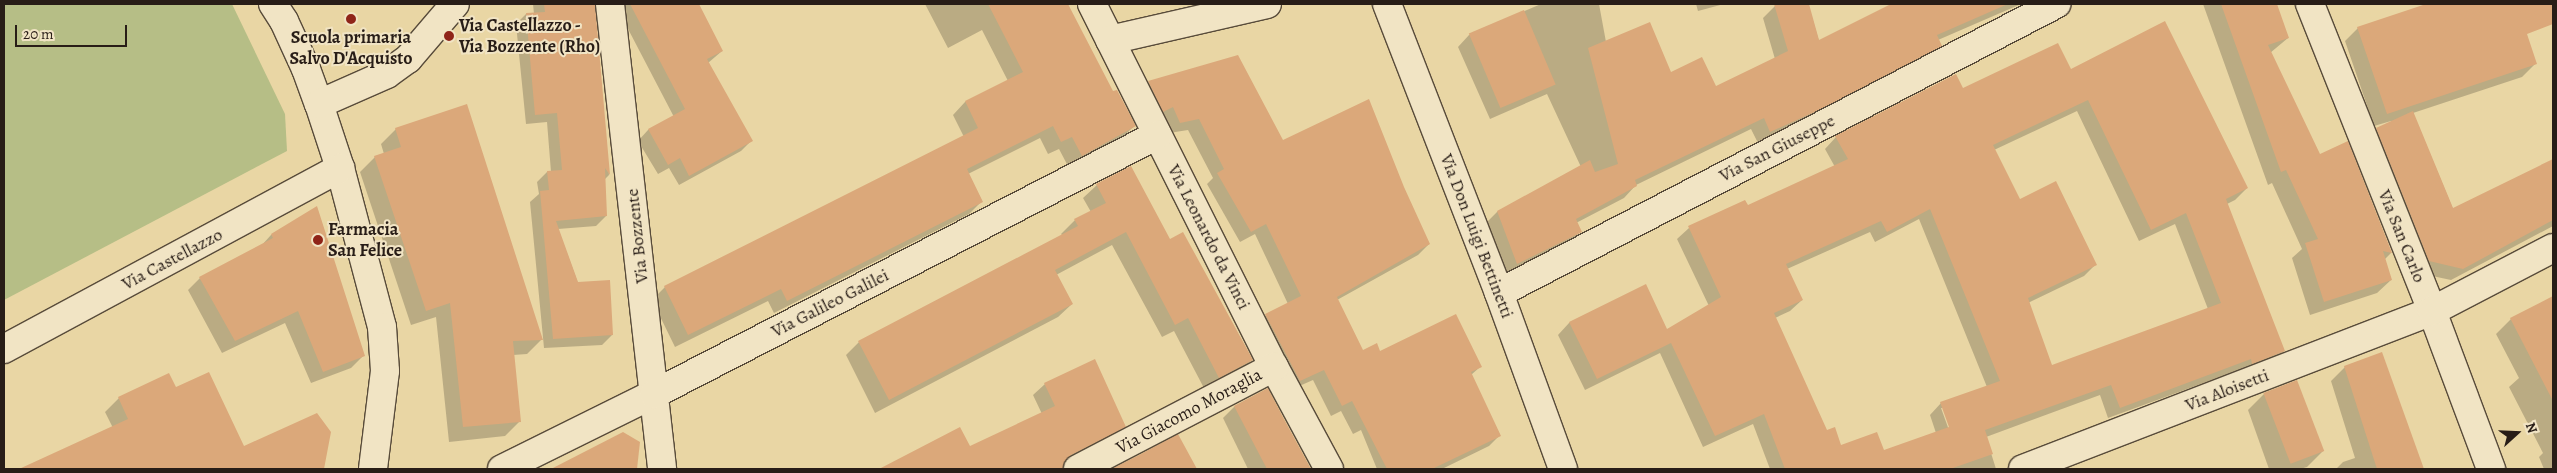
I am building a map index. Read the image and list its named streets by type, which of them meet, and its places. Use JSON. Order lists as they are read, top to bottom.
{
  "streets": {
    "street": [
      "Via San Giuseppe",
      "Via Bozzente",
      "Via Don Luigi Bettinetti",
      "Via San Carlo",
      "Via Leonardo da Vinci",
      "Via Castellazzo",
      "Via Galileo Galilei",
      "Via Aloisetti",
      "Via Giacomo Moraglia"
    ]
  },
  "crossings": [
    ["Via San Giuseppe", "Via Don Luigi Bettinetti"],
    ["Via Bozzente", "Via Galileo Galilei"],
    ["Via San Carlo", "Via Aloisetti"],
    ["Via Leonardo da Vinci", "Via Galileo Galilei"],
    ["Via Leonardo da Vinci", "Via Giacomo Moraglia"]
  ],
  "places": ["Scuola primaria Salvo D'Acquisto", "Via Castellazzo - Via Bozzente (Rho)", "Farmacia San Felice"],
  "scale_bar": "20 m",
  "north": "right"
}
